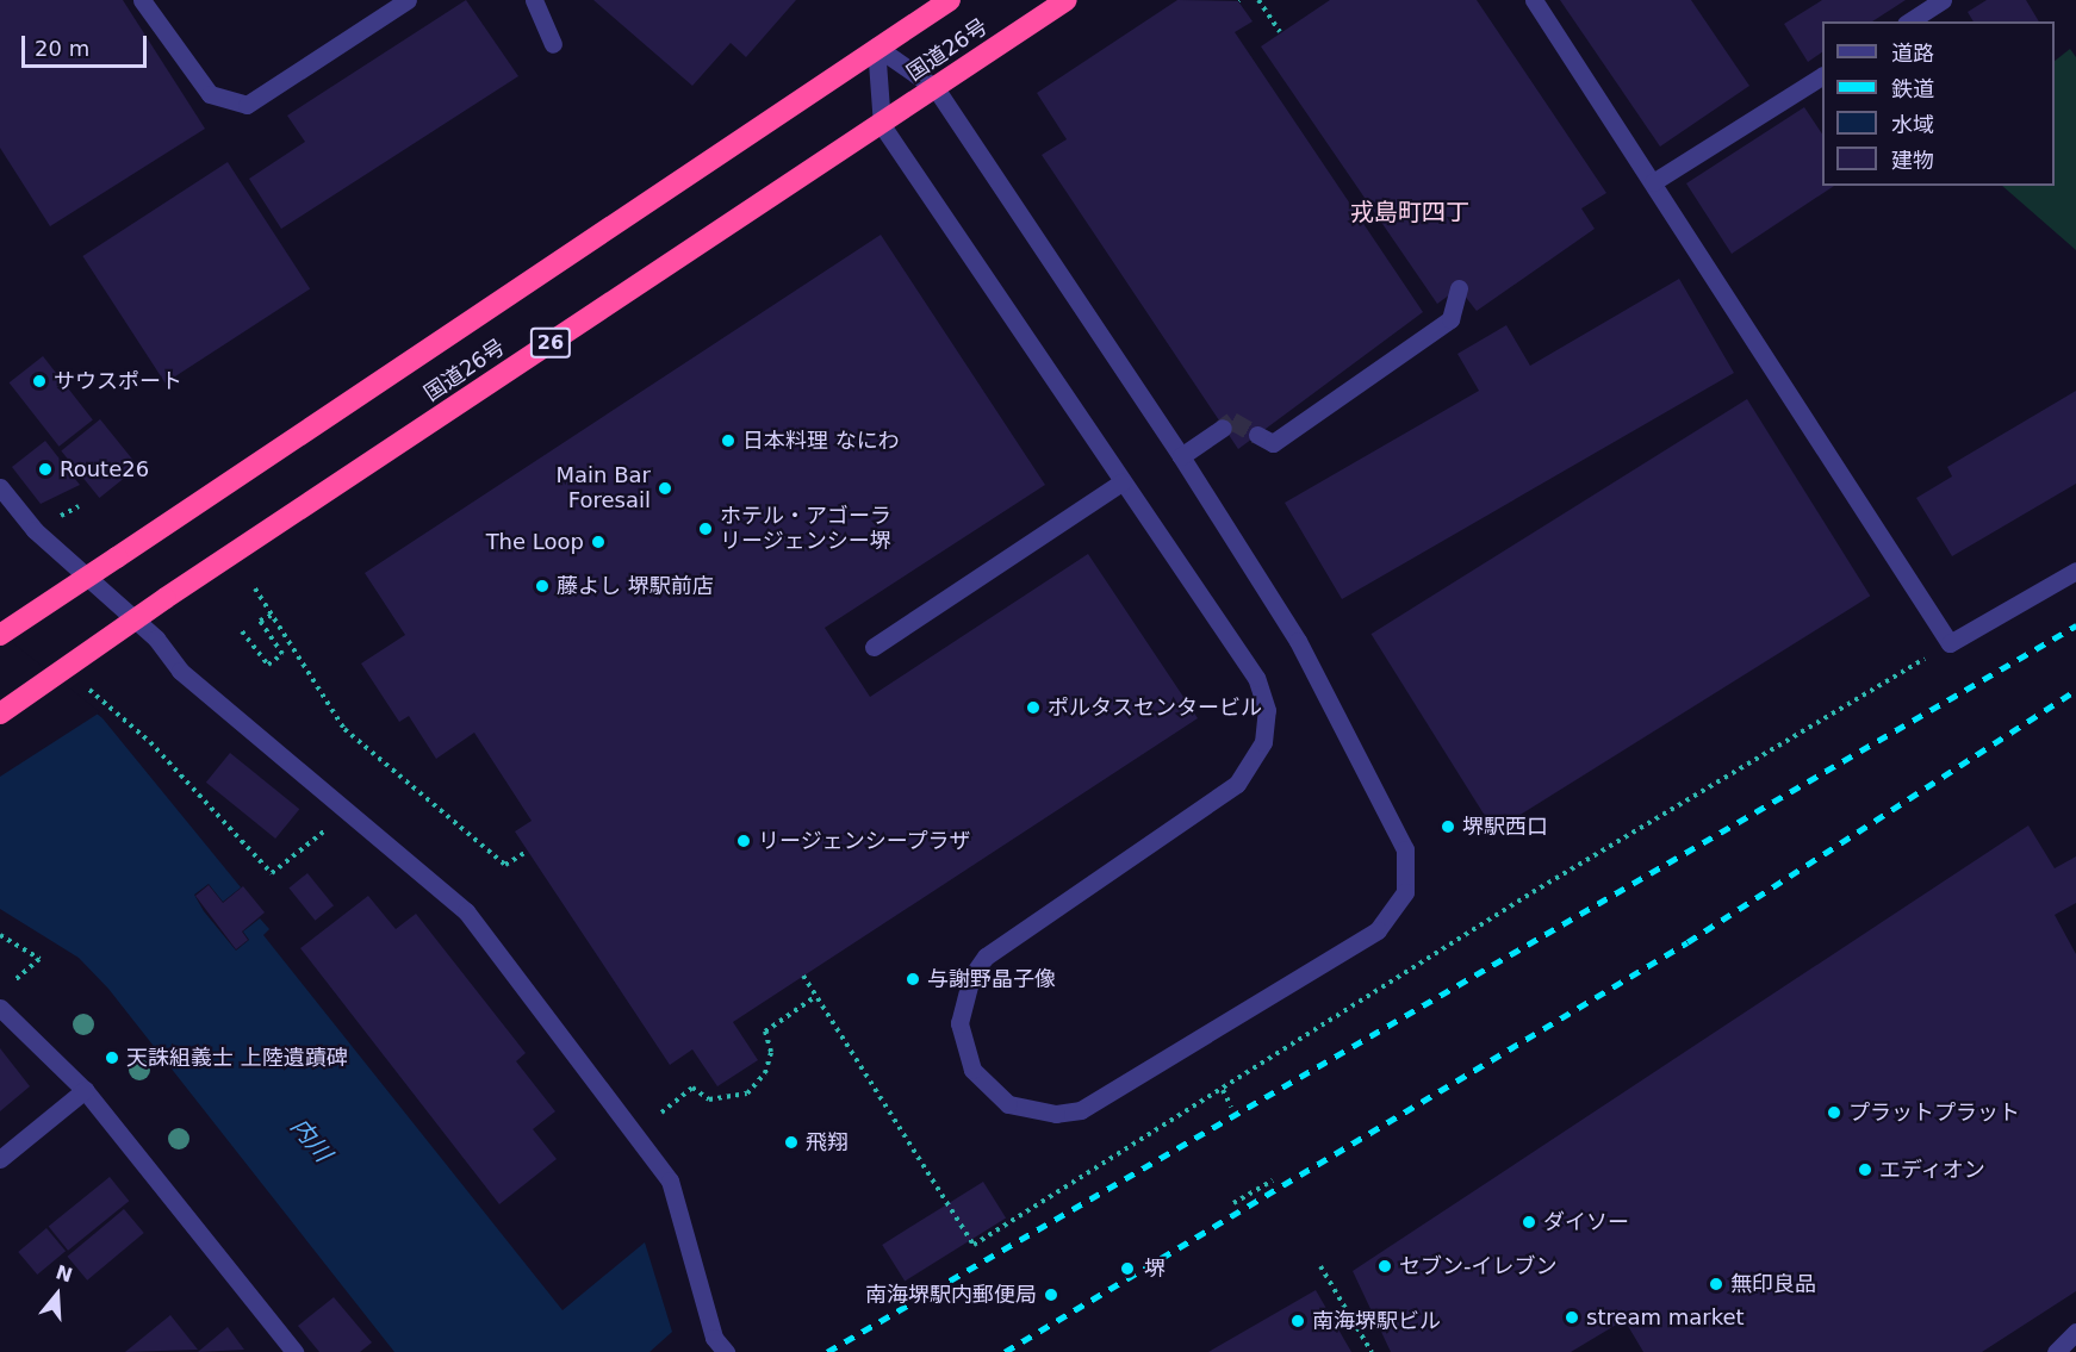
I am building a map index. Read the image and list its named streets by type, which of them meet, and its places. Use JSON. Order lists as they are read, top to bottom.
{
  "streets": {
    "highway": ["国道26号", "26"]
  },
  "districts": ["戎島町四丁"],
  "water": ["内川"],
  "places": [
    "サウスポート",
    "日本料理 なにわ",
    "Route26",
    "Main Bar Foresail",
    "ホテル・アゴーラ リージェンシー堺",
    "The Loop",
    "藤よし 堺駅前店",
    "ポルタスセンタービル",
    "堺駅西口",
    "リージェンシープラザ",
    "与謝野晶子像",
    "天誅組義士 上陸遺蹟碑",
    "プラットプラット",
    "飛翔",
    "エディオン",
    "ダイソー",
    "セブン-イレブン",
    "堺",
    "無印良品",
    "南海堺駅内郵便局",
    "stream market",
    "南海堺駅ビル"
  ],
  "legend": [
    "道路",
    "鉄道",
    "水域",
    "建物"
  ],
  "scale_bar": "20 m",
  "north": "top"
}
